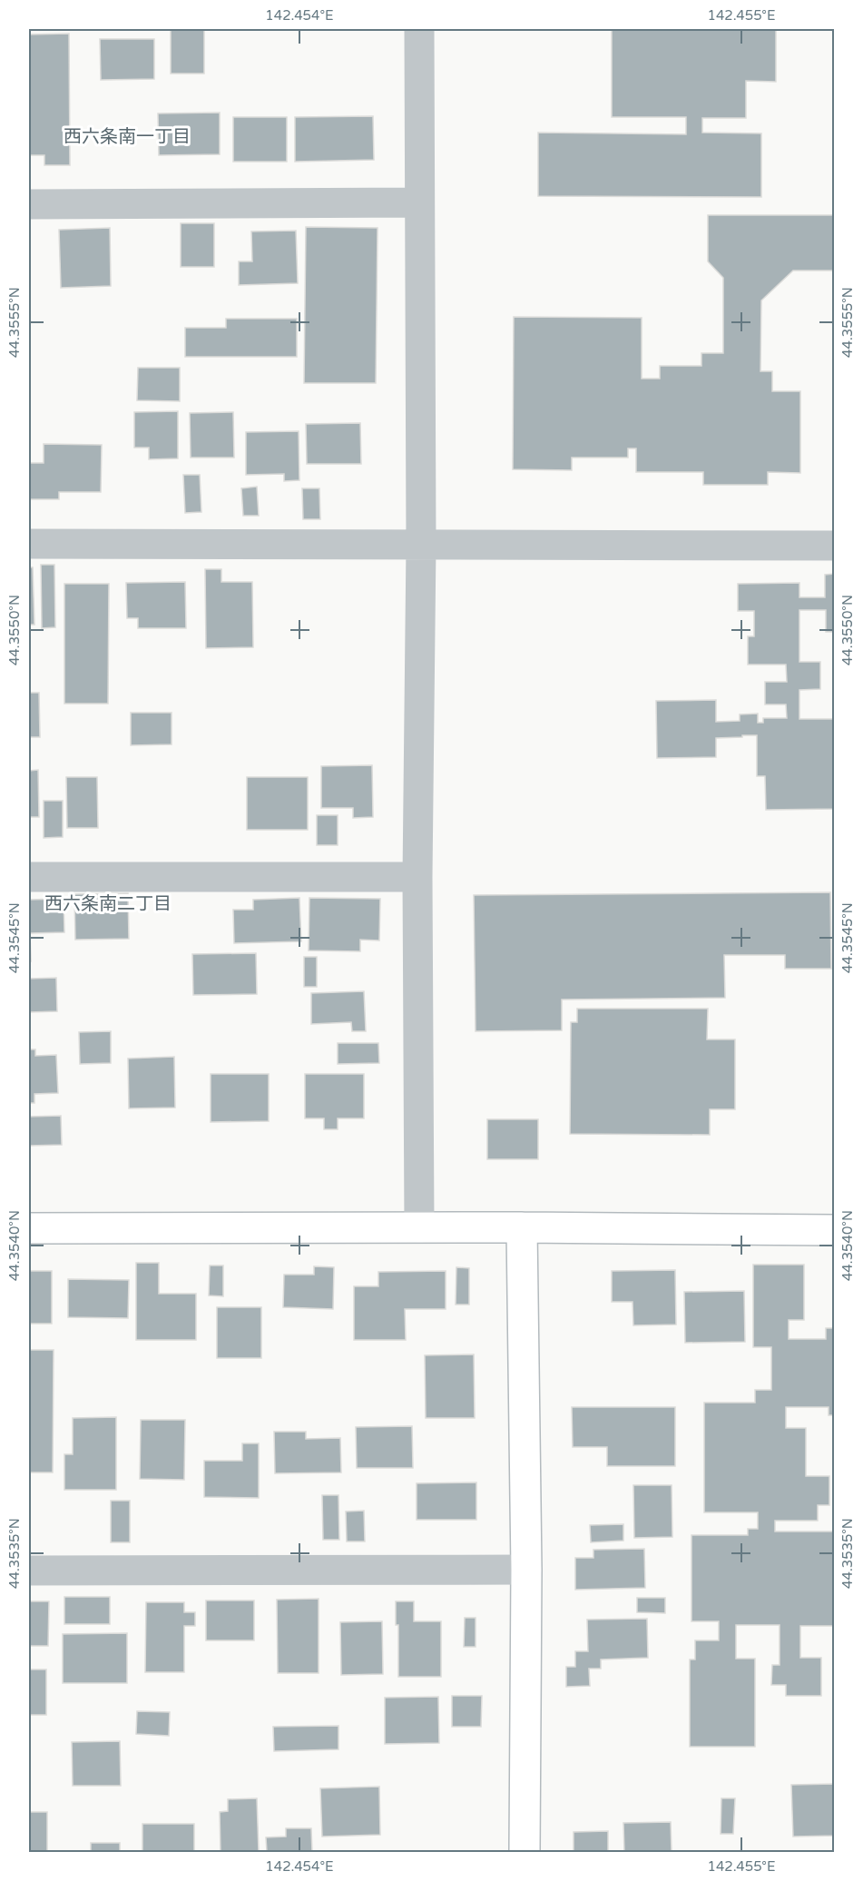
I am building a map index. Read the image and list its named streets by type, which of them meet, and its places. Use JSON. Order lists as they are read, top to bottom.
{
  "districts": ["西六条南一丁目", "西六条南二丁目"],
  "coordinates": [
    "142.454°E",
    "142.455°E",
    "44.3555°N",
    "44.3550°N",
    "44.3545°N",
    "44.3540°N",
    "44.3535°N"
  ]
}
